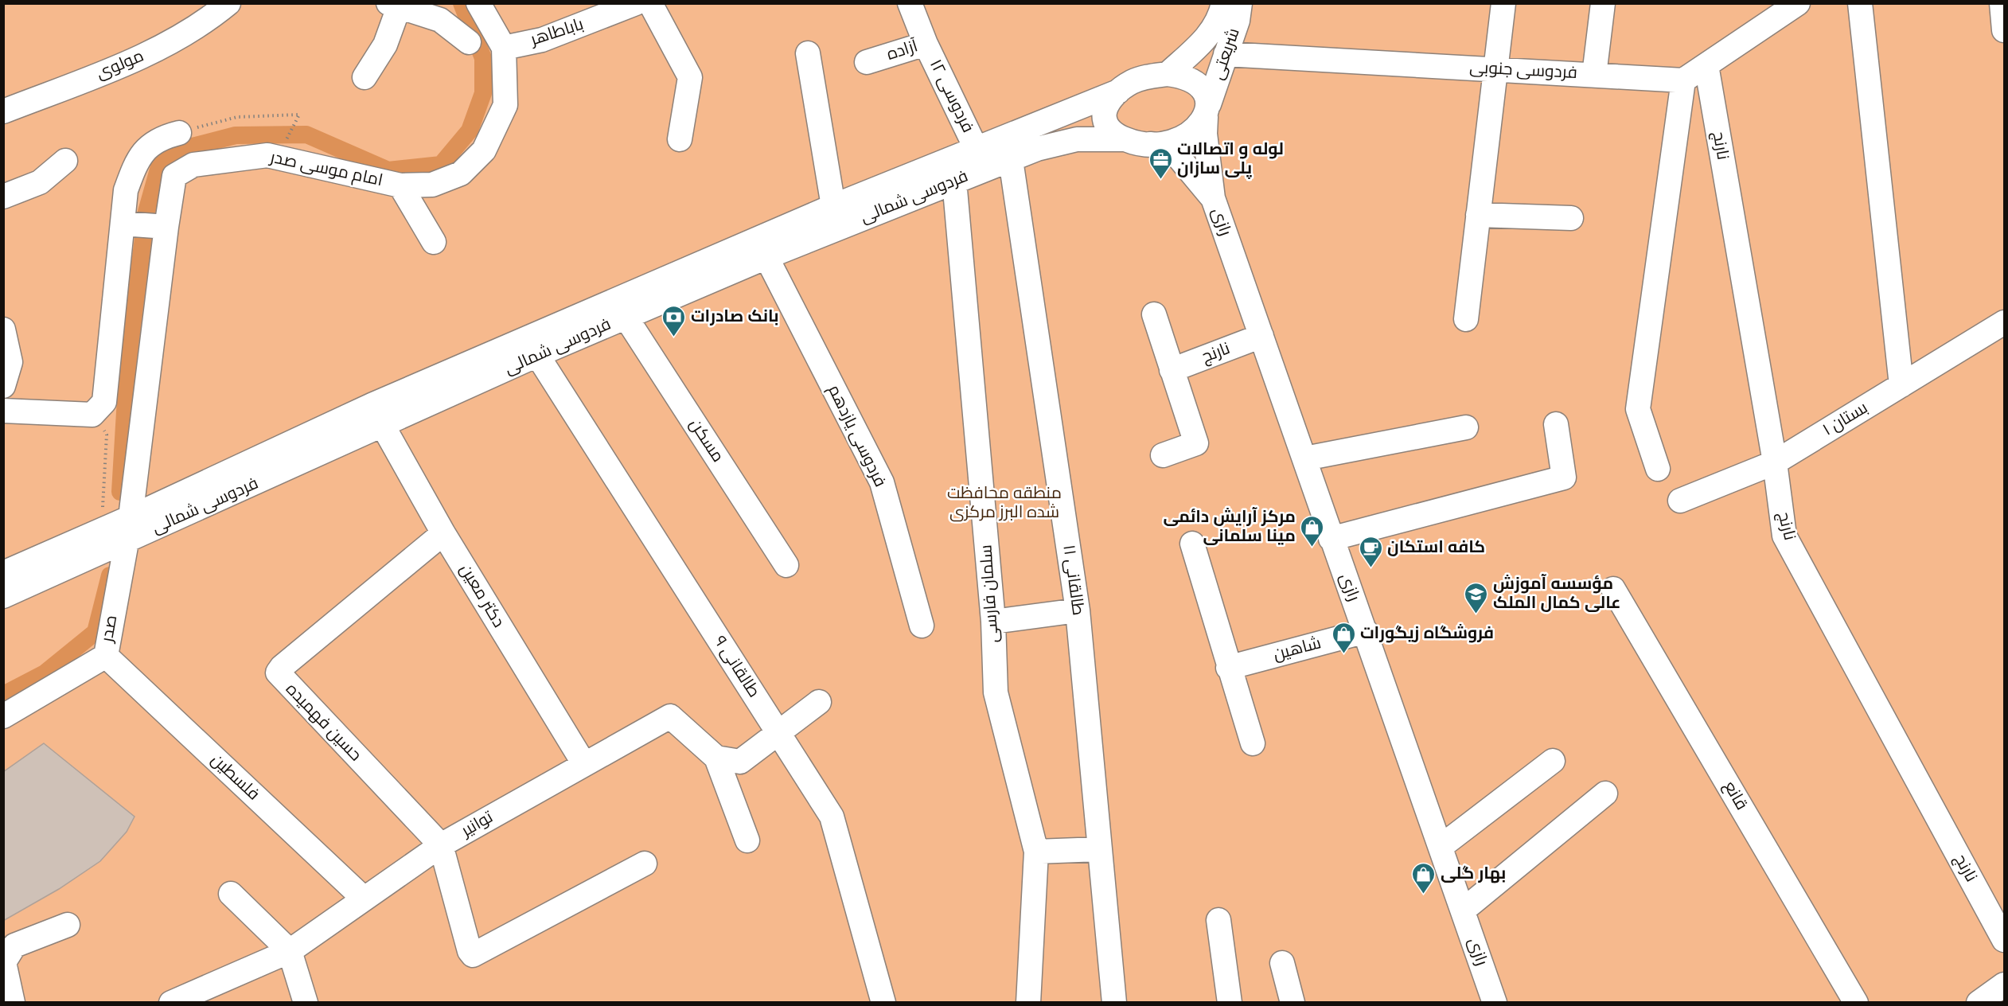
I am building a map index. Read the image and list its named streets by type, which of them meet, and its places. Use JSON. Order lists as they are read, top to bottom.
{
  "streets": {
    "street": [
      "باباطاهر",
      "آزاده",
      "شریعتی",
      "مولوی",
      "فردوسی جنوبی",
      "فردوسی ۱۲",
      "نارنج",
      "امام موسی صدر",
      "فردوسی شمالی",
      "رازی",
      "بستان ۱",
      "فردوسی یازدهم",
      "مسکن",
      "طالقانی ۱۱",
      "سلمان فارسی",
      "دکتر معین",
      "صدر",
      "شاهین",
      "طالقانی ۹",
      "حسین فهمیده",
      "فلسطین",
      "قانع",
      "توانیر"
    ]
  },
  "crossings": [
    ["باباطاهر", "امام موسی صدر"],
    ["آزاده", "فردوسی ۱۲"],
    ["شریعتی", "فردوسی جنوبی"],
    ["شریعتی", "فردوسی شمالی"],
    ["فردوسی ۱۲", "فردوسی شمالی"],
    ["نارنج", "رازی"],
    ["نارنج", "بستان ۱"],
    ["امام موسی صدر", "فردوسی شمالی"],
    ["فردوسی شمالی", "فردوسی یازدهم"],
    ["فردوسی شمالی", "مسکن"],
    ["فردوسی شمالی", "طالقانی ۱۱"],
    ["فردوسی شمالی", "سلمان فارسی"],
    ["فردوسی شمالی", "دکتر معین"],
    ["فردوسی شمالی", "صدر"],
    ["فردوسی شمالی", "طالقانی ۹"],
    ["رازی", "شاهین"],
    ["دکتر معین", "حسین فهمیده"],
    ["دکتر معین", "توانیر"],
    ["صدر", "فلسطین"],
    ["حسین فهمیده", "توانیر"],
    ["فلسطین", "توانیر"]
  ],
  "parks": ["منطقه محافظت شده البرز مرکزی"],
  "places": {
    "office": ["لوله و اتصالات پلی سازان"],
    "bank": ["بانک صادرات"],
    "shop": ["مرکز آرایش دائمی مینا سلمانی", "فروشگاه زیگورات", "بهار گلی"],
    "cafe": ["کافه استکان"],
    "school or university": ["مؤسسه آموزش عالی کمال الملک"]
  }
}
